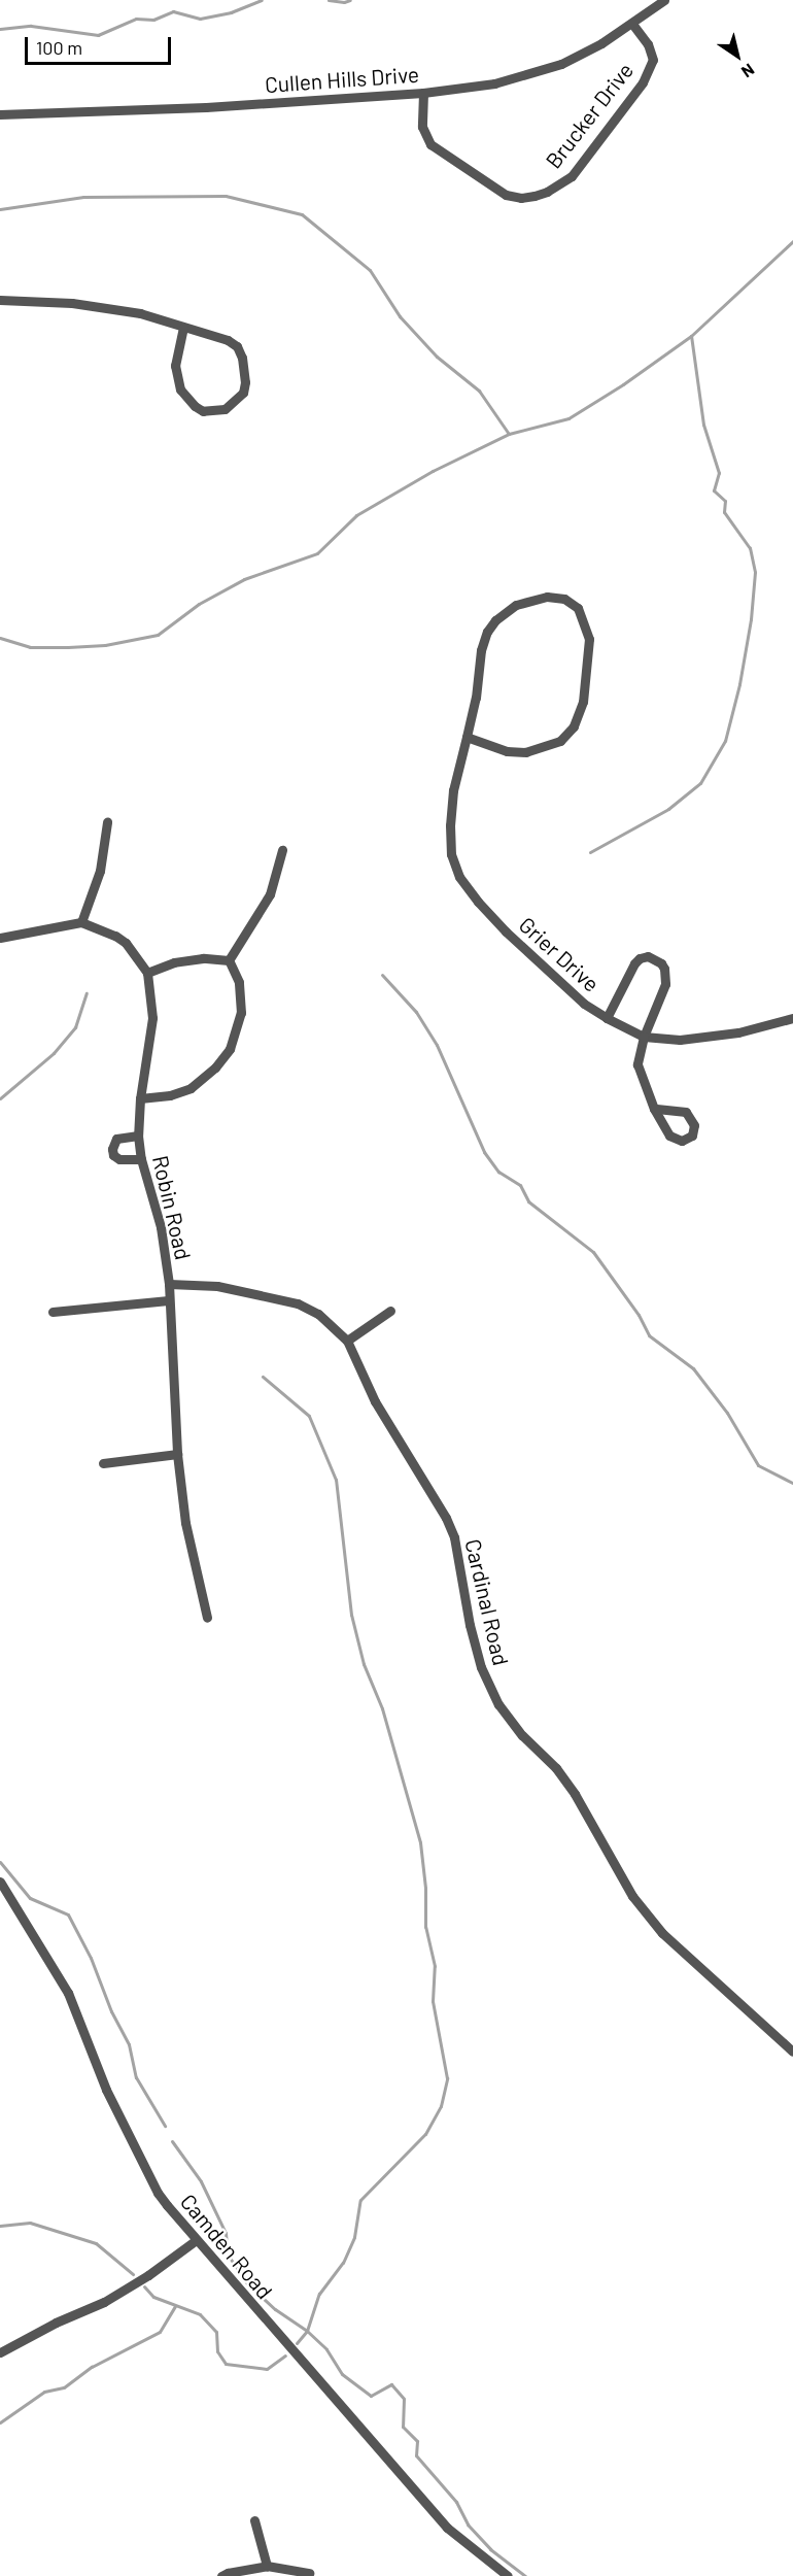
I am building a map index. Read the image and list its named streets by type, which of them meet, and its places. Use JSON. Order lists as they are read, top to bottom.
{
  "streets": {
    "street": [
      "Cullen Hills Drive",
      "Brucker Drive",
      "Grier Drive",
      "Robin Road",
      "Cardinal Road",
      "Camden Road"
    ]
  },
  "crossings": [
    ["Cullen Hills Drive", "Brucker Drive"],
    ["Robin Road", "Cardinal Road"]
  ],
  "scale_bar": "100 m",
  "north": "bottom right"
}
